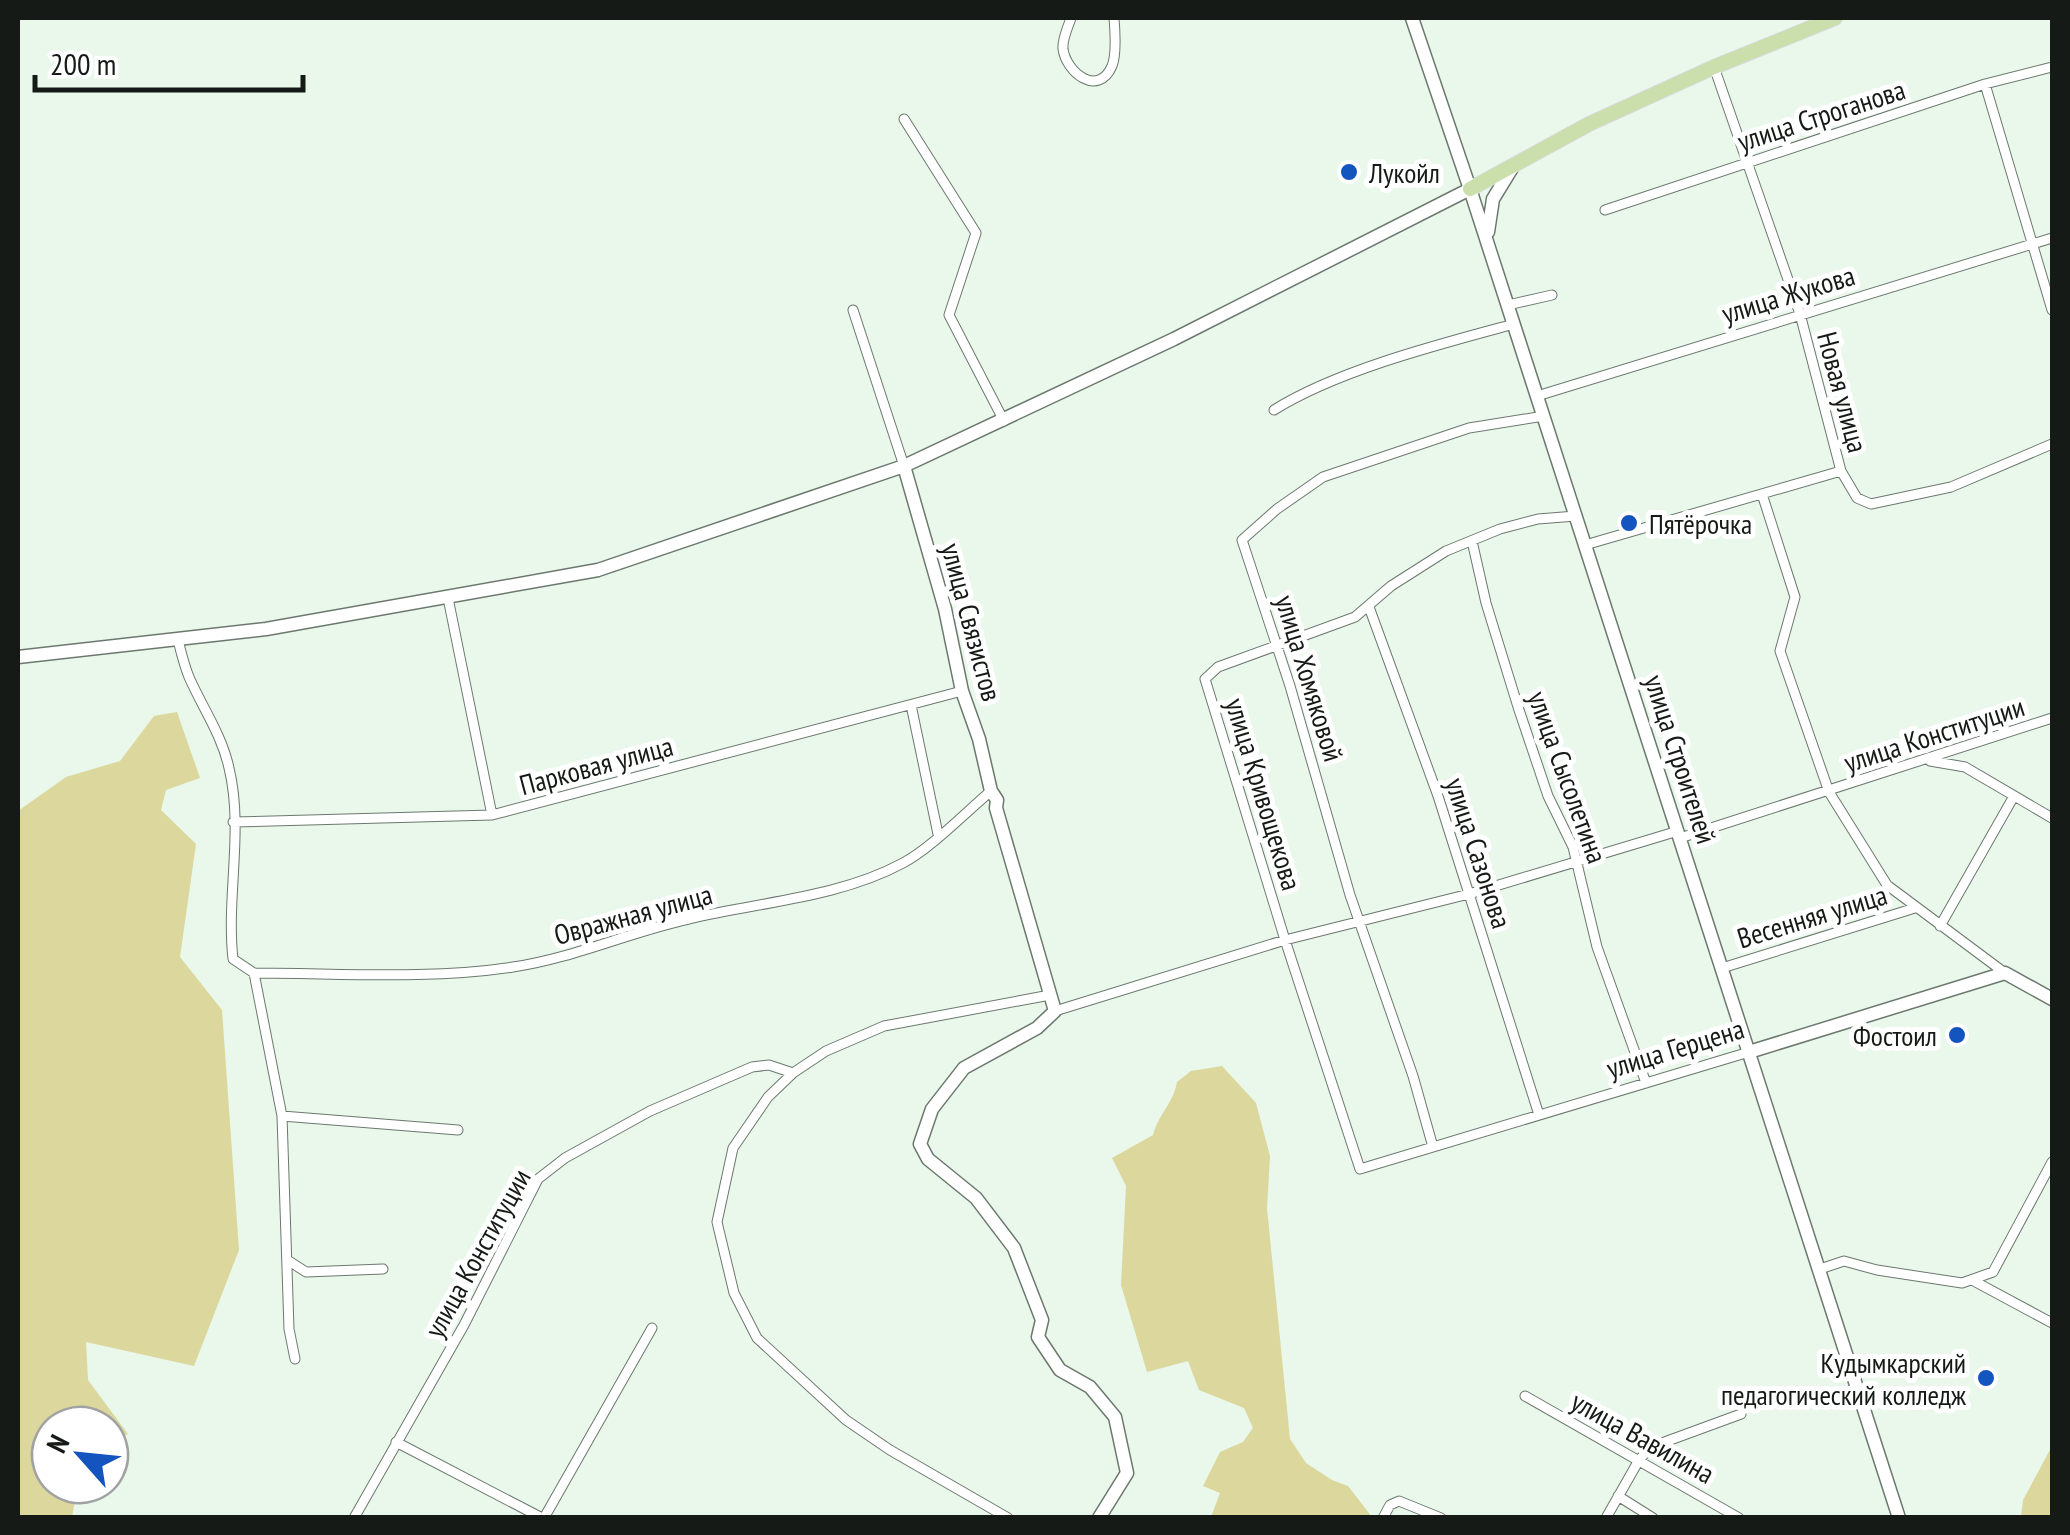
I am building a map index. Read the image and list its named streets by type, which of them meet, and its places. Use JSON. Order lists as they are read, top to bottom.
{
  "streets": {
    "main road": ["улица Связистов", "улица Строителей", "улица Герцена"],
    "street": [
      "улица Строганова",
      "улица Жукова",
      "Новая улица",
      "улица Хомяковой",
      "улица Конституции",
      "Парковая улица",
      "улица Сысолетина",
      "улица Кривощекова",
      "улица Сазонова",
      "Овражная улица",
      "Весенняя улица",
      "улица Вавилина"
    ]
  },
  "crossings": [
    ["улица Строганова", "Новая улица"],
    ["улица Жукова", "Новая улица"],
    ["улица Жукова", "улица Строителей"],
    ["улица Связистов", "улица Конституции"],
    ["улица Связистов", "Парковая улица"],
    ["улица Связистов", "Овражная улица"],
    ["улица Хомяковой", "улица Конституции"],
    ["улица Хомяковой", "улица Строителей"],
    ["улица Хомяковой", "улица Кривощекова"],
    ["улица Хомяковой", "улица Герцена"],
    ["улица Конституции", "улица Строителей"],
    ["улица Конституции", "улица Сысолетина"],
    ["улица Конституции", "улица Кривощекова"],
    ["улица Конституции", "улица Сазонова"],
    ["улица Конституции", "улица Герцена"],
    ["улица Строителей", "Весенняя улица"],
    ["улица Строителей", "улица Герцена"],
    ["улица Сысолетина", "улица Герцена"],
    ["улица Кривощекова", "улица Герцена"],
    ["улица Сазонова", "улица Герцена"]
  ],
  "places": [
    "Лукойл",
    "Пятёрочка",
    "Фостоил",
    "Кудымкарский педагогический колледж"
  ],
  "scale_bar": "200 m",
  "north": "top left"
}
